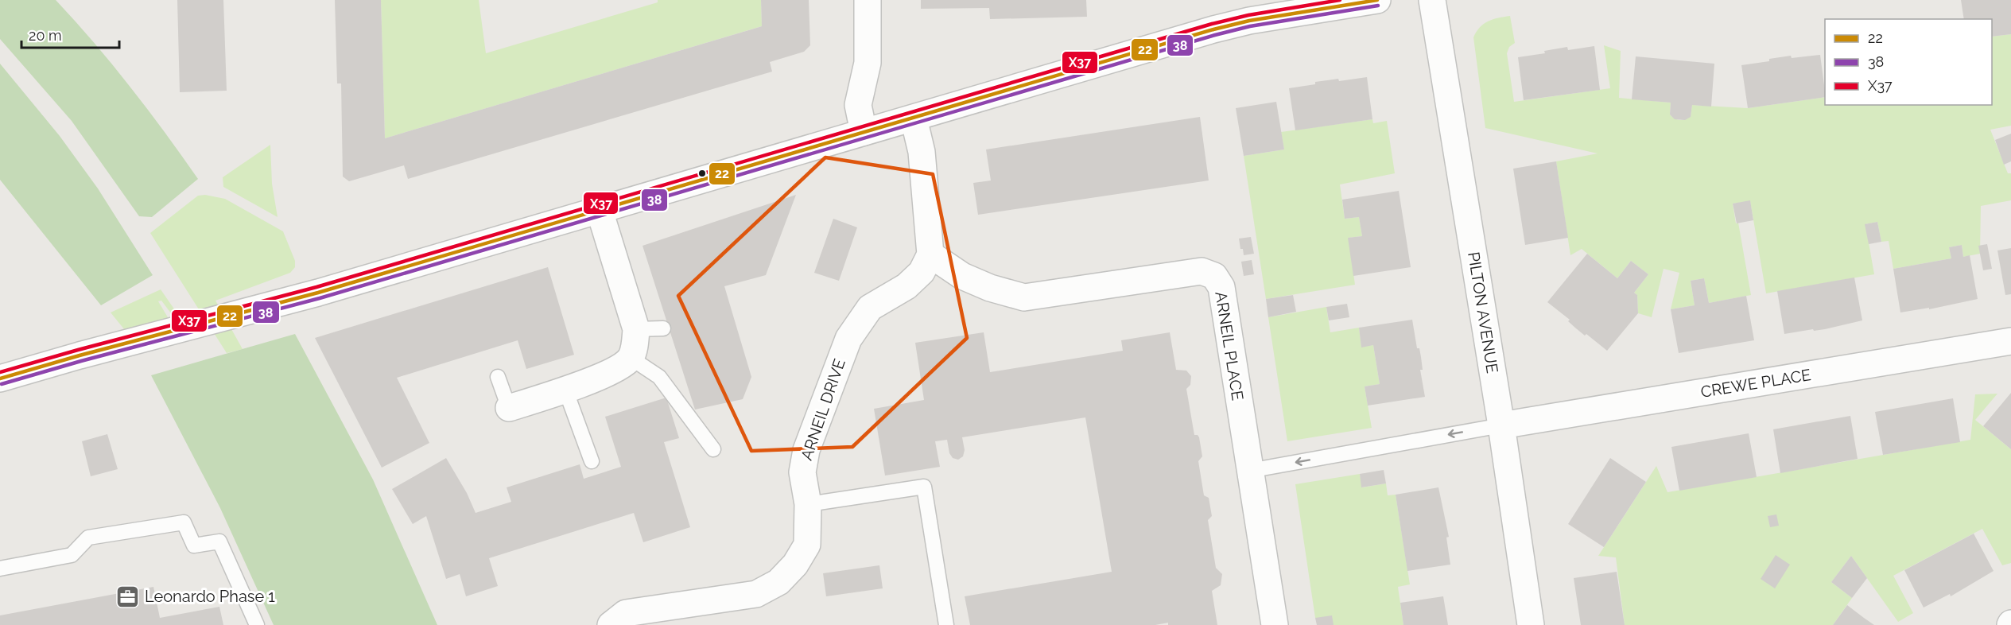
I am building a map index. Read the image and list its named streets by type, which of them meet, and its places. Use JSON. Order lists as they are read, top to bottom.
{
  "streets": {
    "street": [
      "PILTON AVENUE",
      "ARNEIL PLACE",
      "CREWE PLACE",
      "ARNEIL DRIVE"
    ]
  },
  "crossings": [
    ["PILTON AVENUE", "CREWE PLACE"],
    ["ARNEIL PLACE", "ARNEIL DRIVE"]
  ],
  "places": {
    "office": ["Leonardo Phase 1"]
  },
  "lines": ["transit line 22", "transit line X37", "transit line 38"],
  "legend": ["22", "38", "X37"],
  "scale_bar": "20 m"
}
